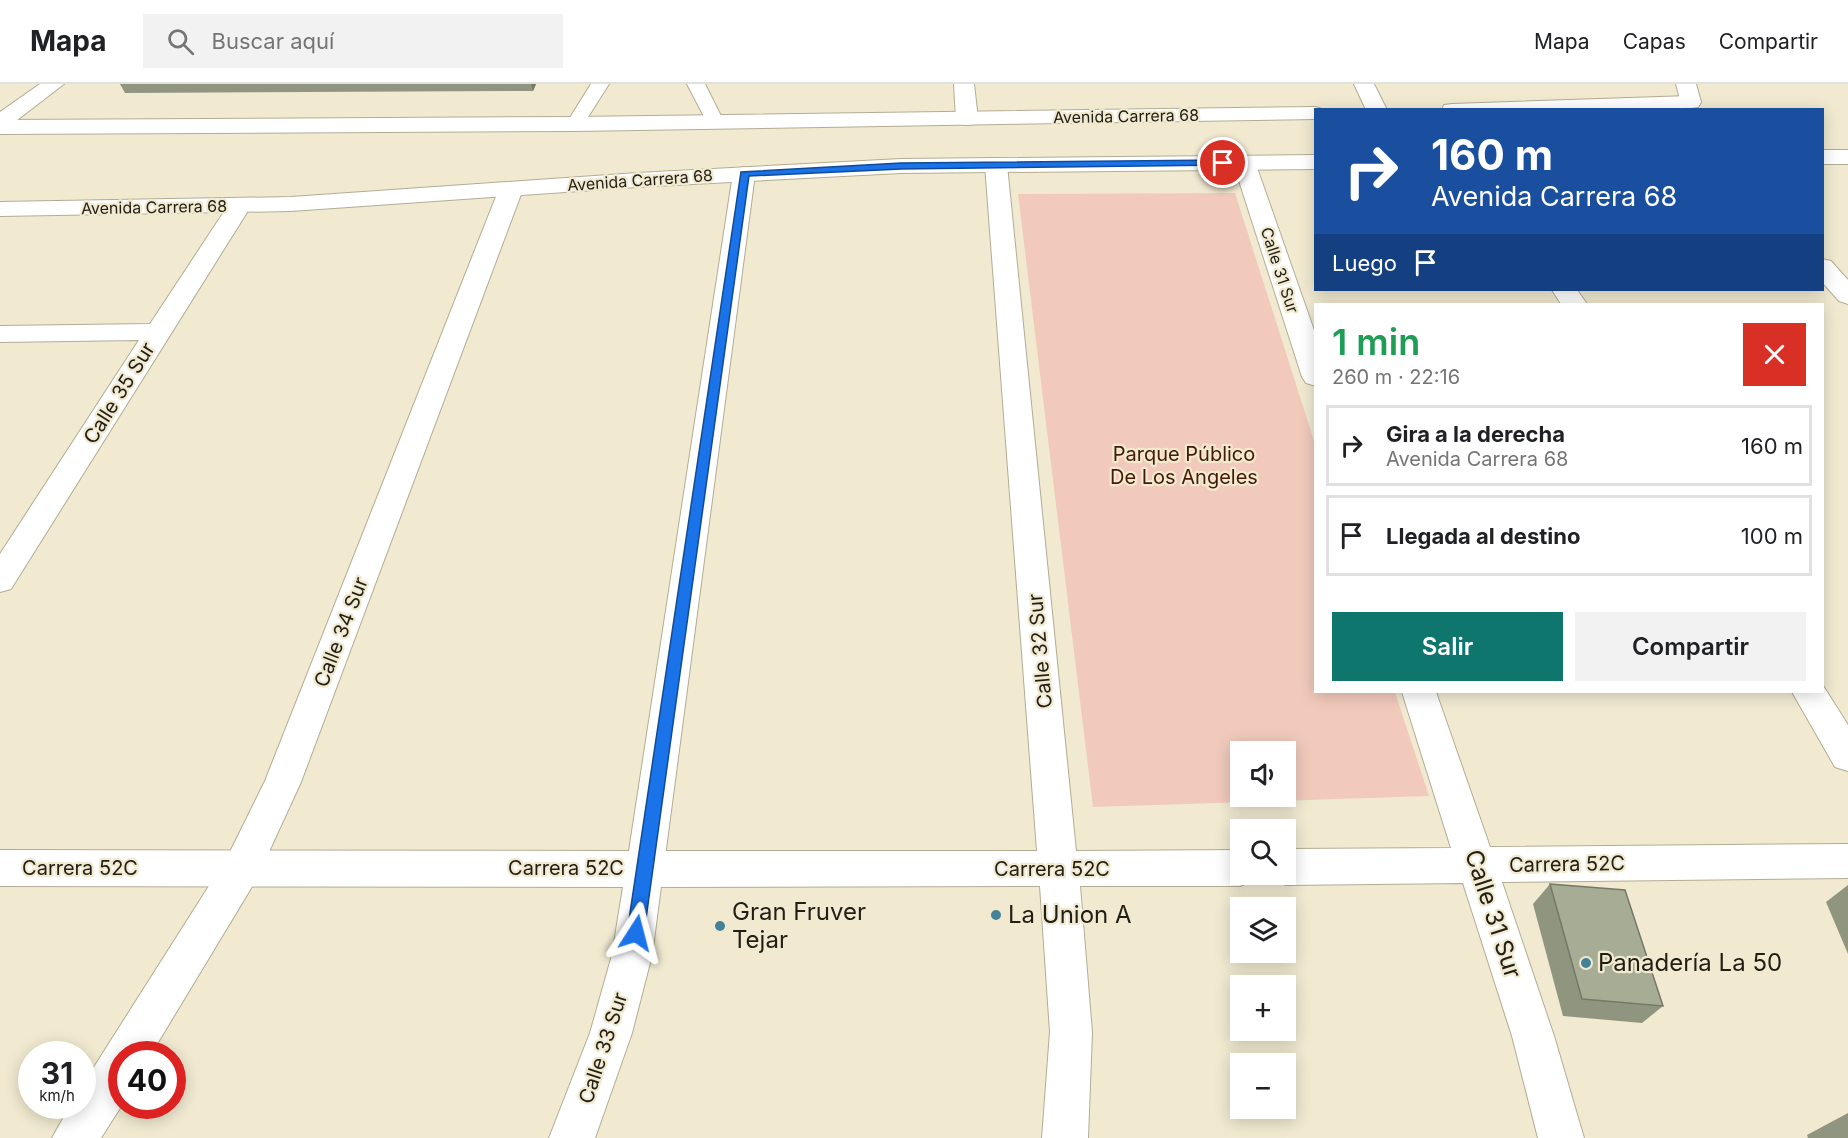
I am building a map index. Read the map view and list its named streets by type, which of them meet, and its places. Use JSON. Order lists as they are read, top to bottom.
{
  "streets": {
    "street": [
      "Avenida Carrera 68",
      "Calle 31 Sur",
      "Calle 35 Sur",
      "Calle 34 Sur",
      "Calle 32 Sur",
      "Carrera 52C",
      "Calle 33 Sur"
    ]
  },
  "crossings": [
    ["Avenida Carrera 68", "Calle 31 Sur"],
    ["Avenida Carrera 68", "Calle 35 Sur"],
    ["Avenida Carrera 68", "Calle 34 Sur"],
    ["Avenida Carrera 68", "Calle 32 Sur"],
    ["Avenida Carrera 68", "Calle 33 Sur"],
    ["Calle 31 Sur", "Carrera 52C"],
    ["Calle 34 Sur", "Carrera 52C"],
    ["Calle 32 Sur", "Carrera 52C"],
    ["Carrera 52C", "Calle 33 Sur"]
  ],
  "parks": ["Parque Público De Los Angeles"],
  "places": ["La Union A", "Gran Fruver Tejar", "Panadería La 50"],
  "page": {
    "header": "Mapa",
    "search": "Buscar aquí",
    "nav": ["Mapa", "Capas", "Compartir"],
    "turn": ["160 m", "Avenida Carrera 68"],
    "then": "Luego",
    "heading": ["1 min", "260 m · 22:16"],
    "list": [
      {
        "name": "Gira a la derecha",
        "note": "Avenida Carrera 68",
        "value": "160 m"
      },
      {
        "name": "Llegada al destino",
        "value": "100 m"
      }
    ],
    "buttons": ["Salir", "Compartir"],
    "map_buttons": ["+", "−"],
    "speed": "31 km/h",
    "limit": "40"
  }
}
